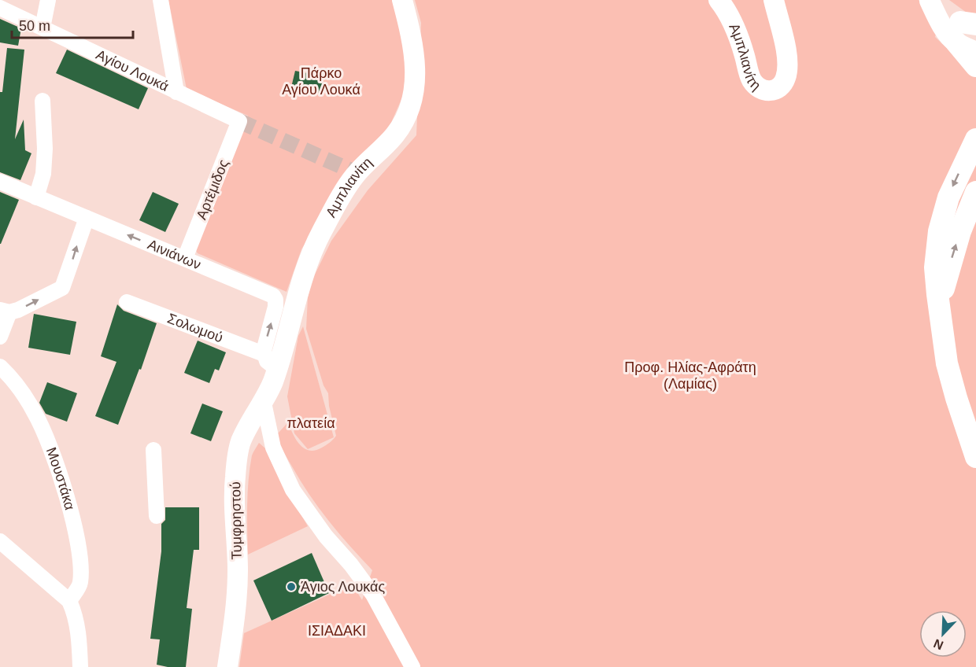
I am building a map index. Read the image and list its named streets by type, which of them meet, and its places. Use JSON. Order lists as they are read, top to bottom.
{
  "streets": {
    "street": [
      "Αμπλιανίτη",
      "Αγίου Λουκά",
      "Αρτέμιδος",
      "Αινιάνων",
      "Σολωμού",
      "Μουστάκα",
      "Τυμφρηστού"
    ]
  },
  "crossings": [
    ["Αμπλιανίτη", "Τυμφρηστού"],
    ["Αγίου Λουκά", "Αρτέμιδος"],
    ["Αρτέμιδος", "Αινιάνων"],
    ["Αινιάνων", "Σολωμού"]
  ],
  "one_way": ["Αινιάνων"],
  "parks": [
    "Πάρκο Αγίου Λουκά",
    "Προφ. Ηλίας-Αφράτη (Λαμίας)",
    "πλατεία",
    "ΙΣΙΑΔΑΚΙ"
  ],
  "places": ["Άγιος Λουκάς"],
  "scale_bar": "50 m",
  "north": "bottom left"
}
